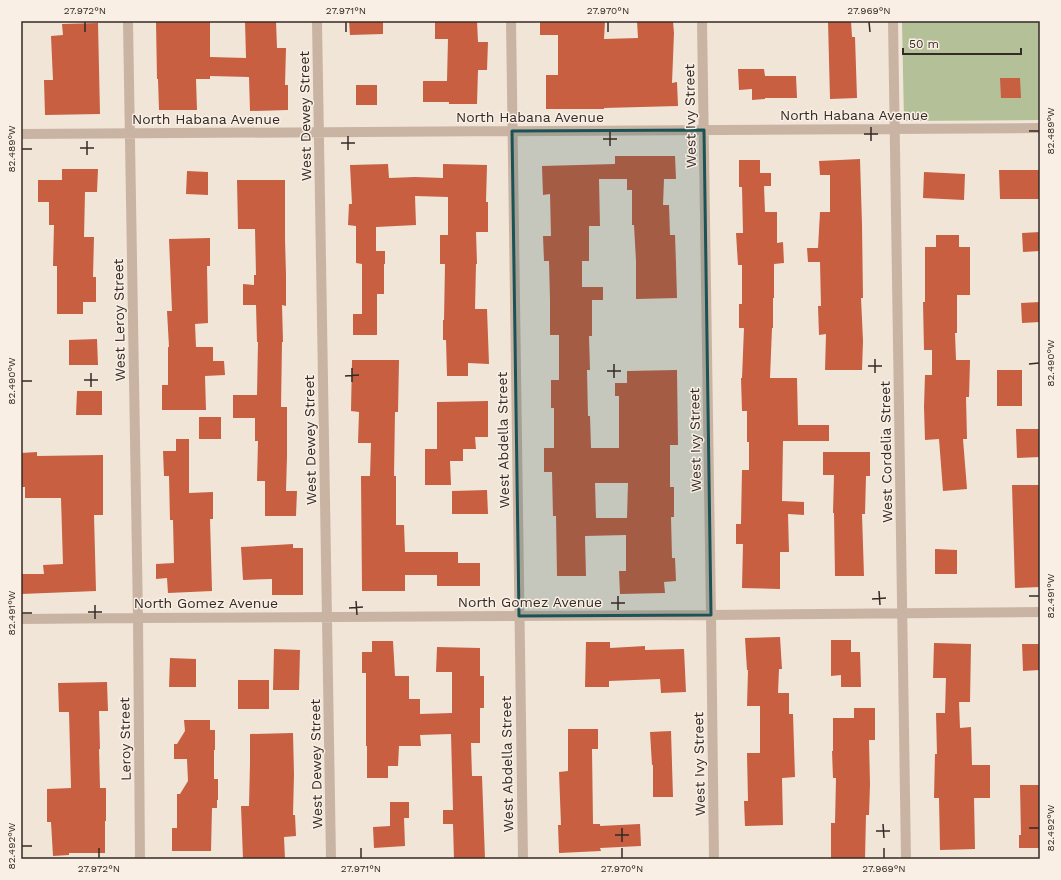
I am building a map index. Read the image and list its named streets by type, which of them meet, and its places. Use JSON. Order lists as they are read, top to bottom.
{
  "streets": {
    "street": [
      "North Habana Avenue",
      "West Dewey Street",
      "West Ivy Street",
      "West Leroy Street",
      "West Abdella Street",
      "West Cordelia Street",
      "North Gomez Avenue",
      "Leroy Street"
    ]
  },
  "crossings": [
    ["North Habana Avenue", "West Dewey Street"],
    ["North Habana Avenue", "West Ivy Street"],
    ["North Habana Avenue", "West Leroy Street"],
    ["North Habana Avenue", "West Abdella Street"],
    ["North Habana Avenue", "West Cordelia Street"],
    ["West Dewey Street", "North Gomez Avenue"],
    ["West Ivy Street", "North Gomez Avenue"],
    ["West Leroy Street", "North Gomez Avenue"],
    ["West Leroy Street", "Leroy Street"],
    ["West Abdella Street", "North Gomez Avenue"],
    ["West Cordelia Street", "North Gomez Avenue"],
    ["North Gomez Avenue", "Leroy Street"]
  ],
  "scale_bar": "50 m",
  "coordinates": [
    "27.972°N",
    "27.971°N",
    "27.970°N",
    "27.969°N",
    "82.489°W",
    "82.490°W",
    "82.491°W",
    "82.492°W"
  ]
}
